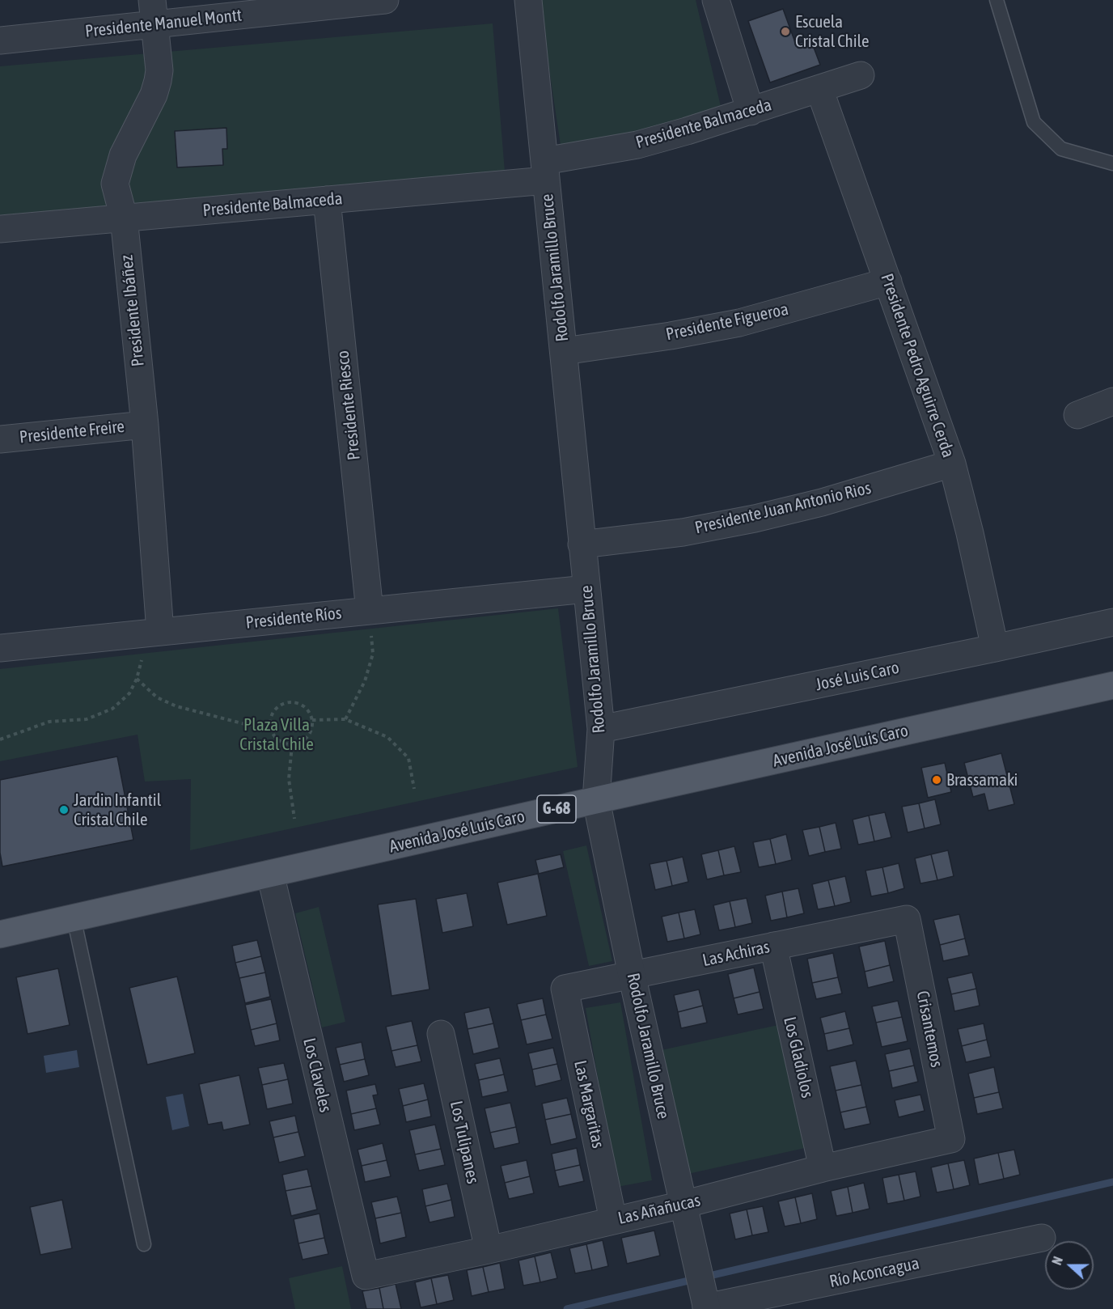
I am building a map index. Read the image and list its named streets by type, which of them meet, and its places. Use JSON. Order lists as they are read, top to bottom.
{
  "streets": {
    "main road": ["Avenida José Luis Caro", "G-68"],
    "street": [
      "Presidente Manuel Montt",
      "Presidente Balmaceda",
      "Rodolfo Jaramillo Bruce",
      "Presidente Ibáñez",
      "Presidente Figueroa",
      "Presidente Pedro Aguirre Cerda",
      "Presidente Riesco",
      "Presidente Freire",
      "Presidente Juan Antonio Rios",
      "Presidente Ríos",
      "José Luis Caro",
      "Las Achiras",
      "Crisantemos",
      "Los Gladiolos",
      "Los Claveles",
      "Las Margaritas",
      "Los Tulipanes",
      "Las Añañucas",
      "Río Aconcagua"
    ]
  },
  "crossings": [
    ["Presidente Manuel Montt", "Presidente Ibáñez"],
    ["Presidente Balmaceda", "Rodolfo Jaramillo Bruce"],
    ["Presidente Balmaceda", "Presidente Ibáñez"],
    ["Presidente Balmaceda", "Presidente Pedro Aguirre Cerda"],
    ["Presidente Balmaceda", "Presidente Riesco"],
    ["Rodolfo Jaramillo Bruce", "Presidente Figueroa"],
    ["Rodolfo Jaramillo Bruce", "Presidente Juan Antonio Rios"],
    ["Rodolfo Jaramillo Bruce", "Presidente Ríos"],
    ["Rodolfo Jaramillo Bruce", "José Luis Caro"],
    ["Rodolfo Jaramillo Bruce", "Avenida José Luis Caro"],
    ["Rodolfo Jaramillo Bruce", "Las Achiras"],
    ["Rodolfo Jaramillo Bruce", "Las Añañucas"],
    ["Rodolfo Jaramillo Bruce", "Río Aconcagua"],
    ["Presidente Ibáñez", "Presidente Freire"],
    ["Presidente Ibáñez", "Presidente Ríos"],
    ["Presidente Figueroa", "Presidente Pedro Aguirre Cerda"],
    ["Presidente Pedro Aguirre Cerda", "Presidente Juan Antonio Rios"],
    ["Presidente Pedro Aguirre Cerda", "José Luis Caro"],
    ["Presidente Riesco", "Presidente Ríos"],
    ["Avenida José Luis Caro", "Los Claveles"],
    ["Las Achiras", "Crisantemos"],
    ["Las Achiras", "Los Gladiolos"],
    ["Las Achiras", "Las Margaritas"],
    ["Crisantemos", "Las Añañucas"],
    ["Los Gladiolos", "Las Añañucas"],
    ["Los Claveles", "Las Añañucas"],
    ["Las Margaritas", "Las Añañucas"],
    ["Los Tulipanes", "Las Añañucas"]
  ],
  "parks": ["Plaza Villa Cristal Chile"],
  "places": ["Escuela Cristal Chile", "Brassamaki", "Jardin Infantil Cristal Chile"],
  "north": "left"
}
